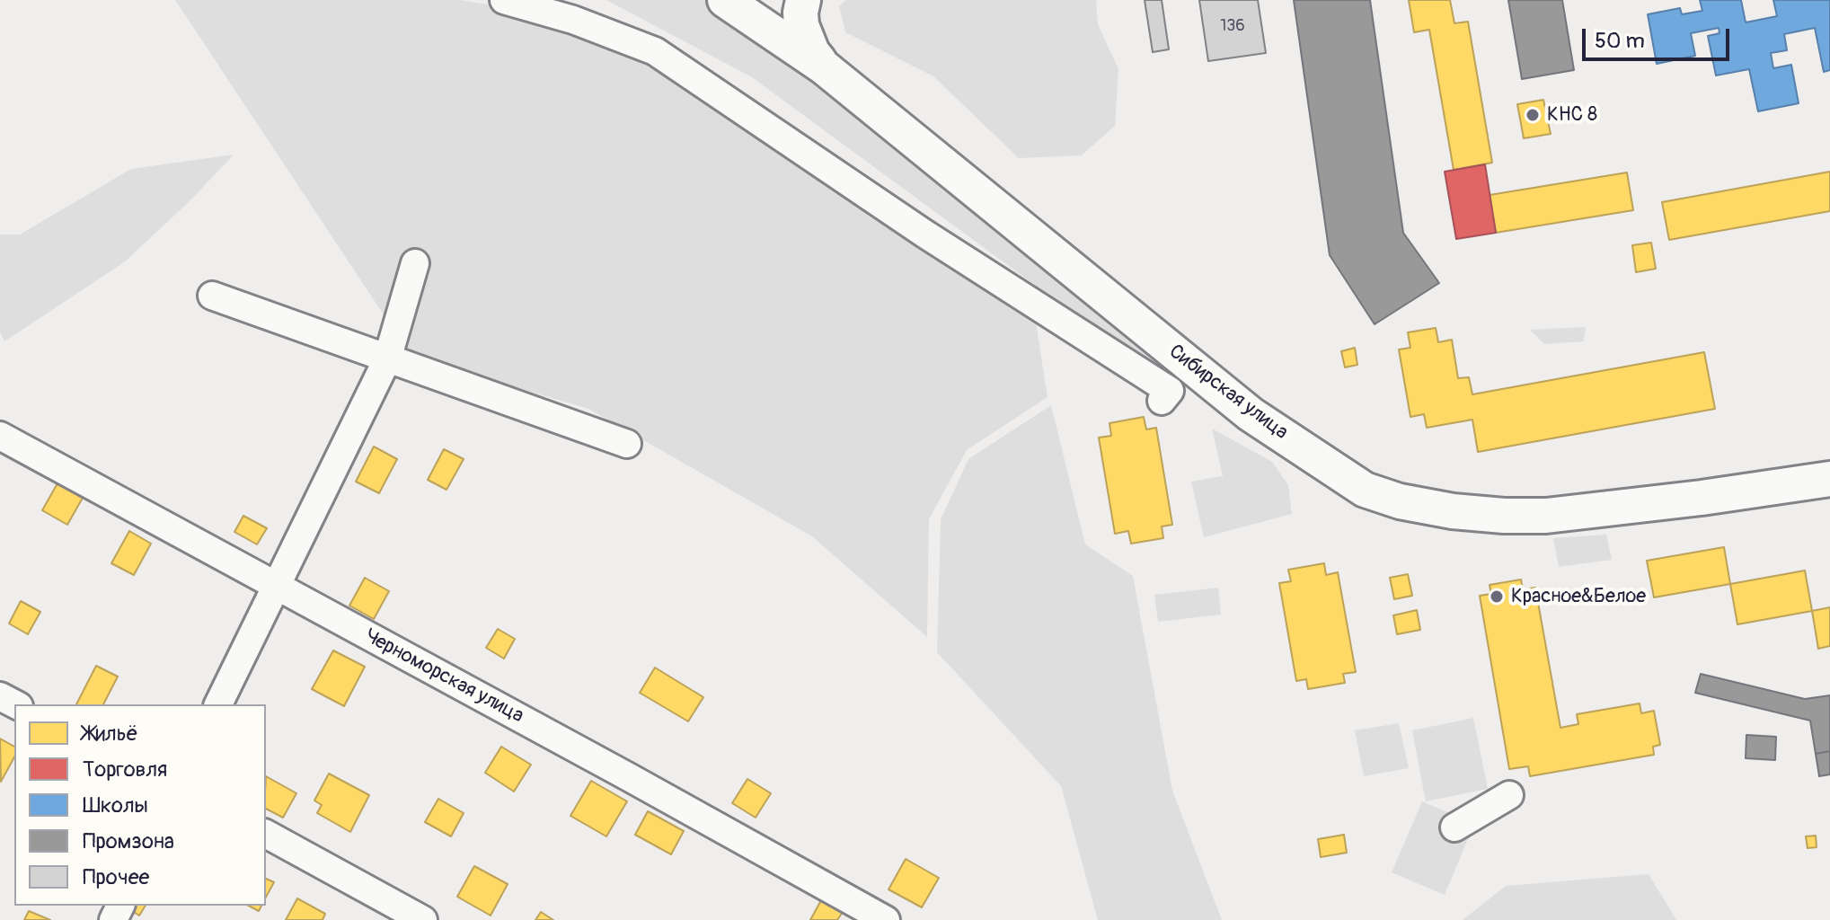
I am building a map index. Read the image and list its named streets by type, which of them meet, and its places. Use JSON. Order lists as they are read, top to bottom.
{
  "streets": {
    "main road": ["Сибирская улица"],
    "street": ["Черноморская улица"]
  },
  "places": ["КНС 8", "Красное&Белое"],
  "house_numbers": ["136"],
  "legend": [
    "Жильё",
    "Торговля",
    "Школы",
    "Промзона",
    "Прочее"
  ],
  "scale_bar": "50 m"
}
